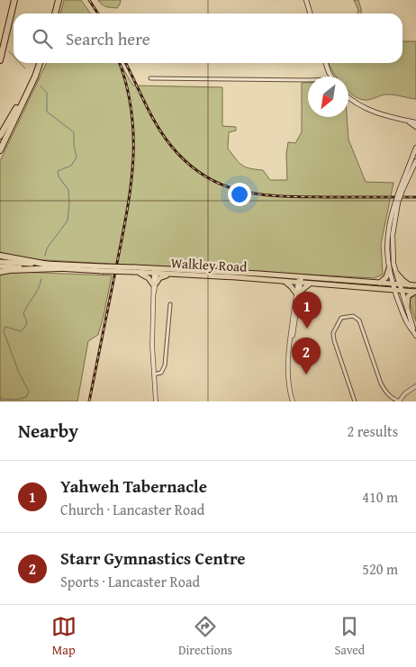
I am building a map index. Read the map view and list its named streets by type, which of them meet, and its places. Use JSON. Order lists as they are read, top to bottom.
{
  "streets": {
    "main road": ["Walkley Road"]
  },
  "north": "bottom left",
  "page": {
    "search": "Search here",
    "pins": ["1", "2"],
    "heading": ["Nearby", "2 results"],
    "list": [
      {
        "mark": "1",
        "name": "Yahweh Tabernacle",
        "note": "Church · Lancaster Road",
        "value": "410 m"
      },
      {
        "mark": "2",
        "name": "Starr Gymnastics Centre",
        "note": "Sports · Lancaster Road",
        "value": "520 m"
      }
    ],
    "nav": ["Map", "Directions", "Saved"]
  }
}
